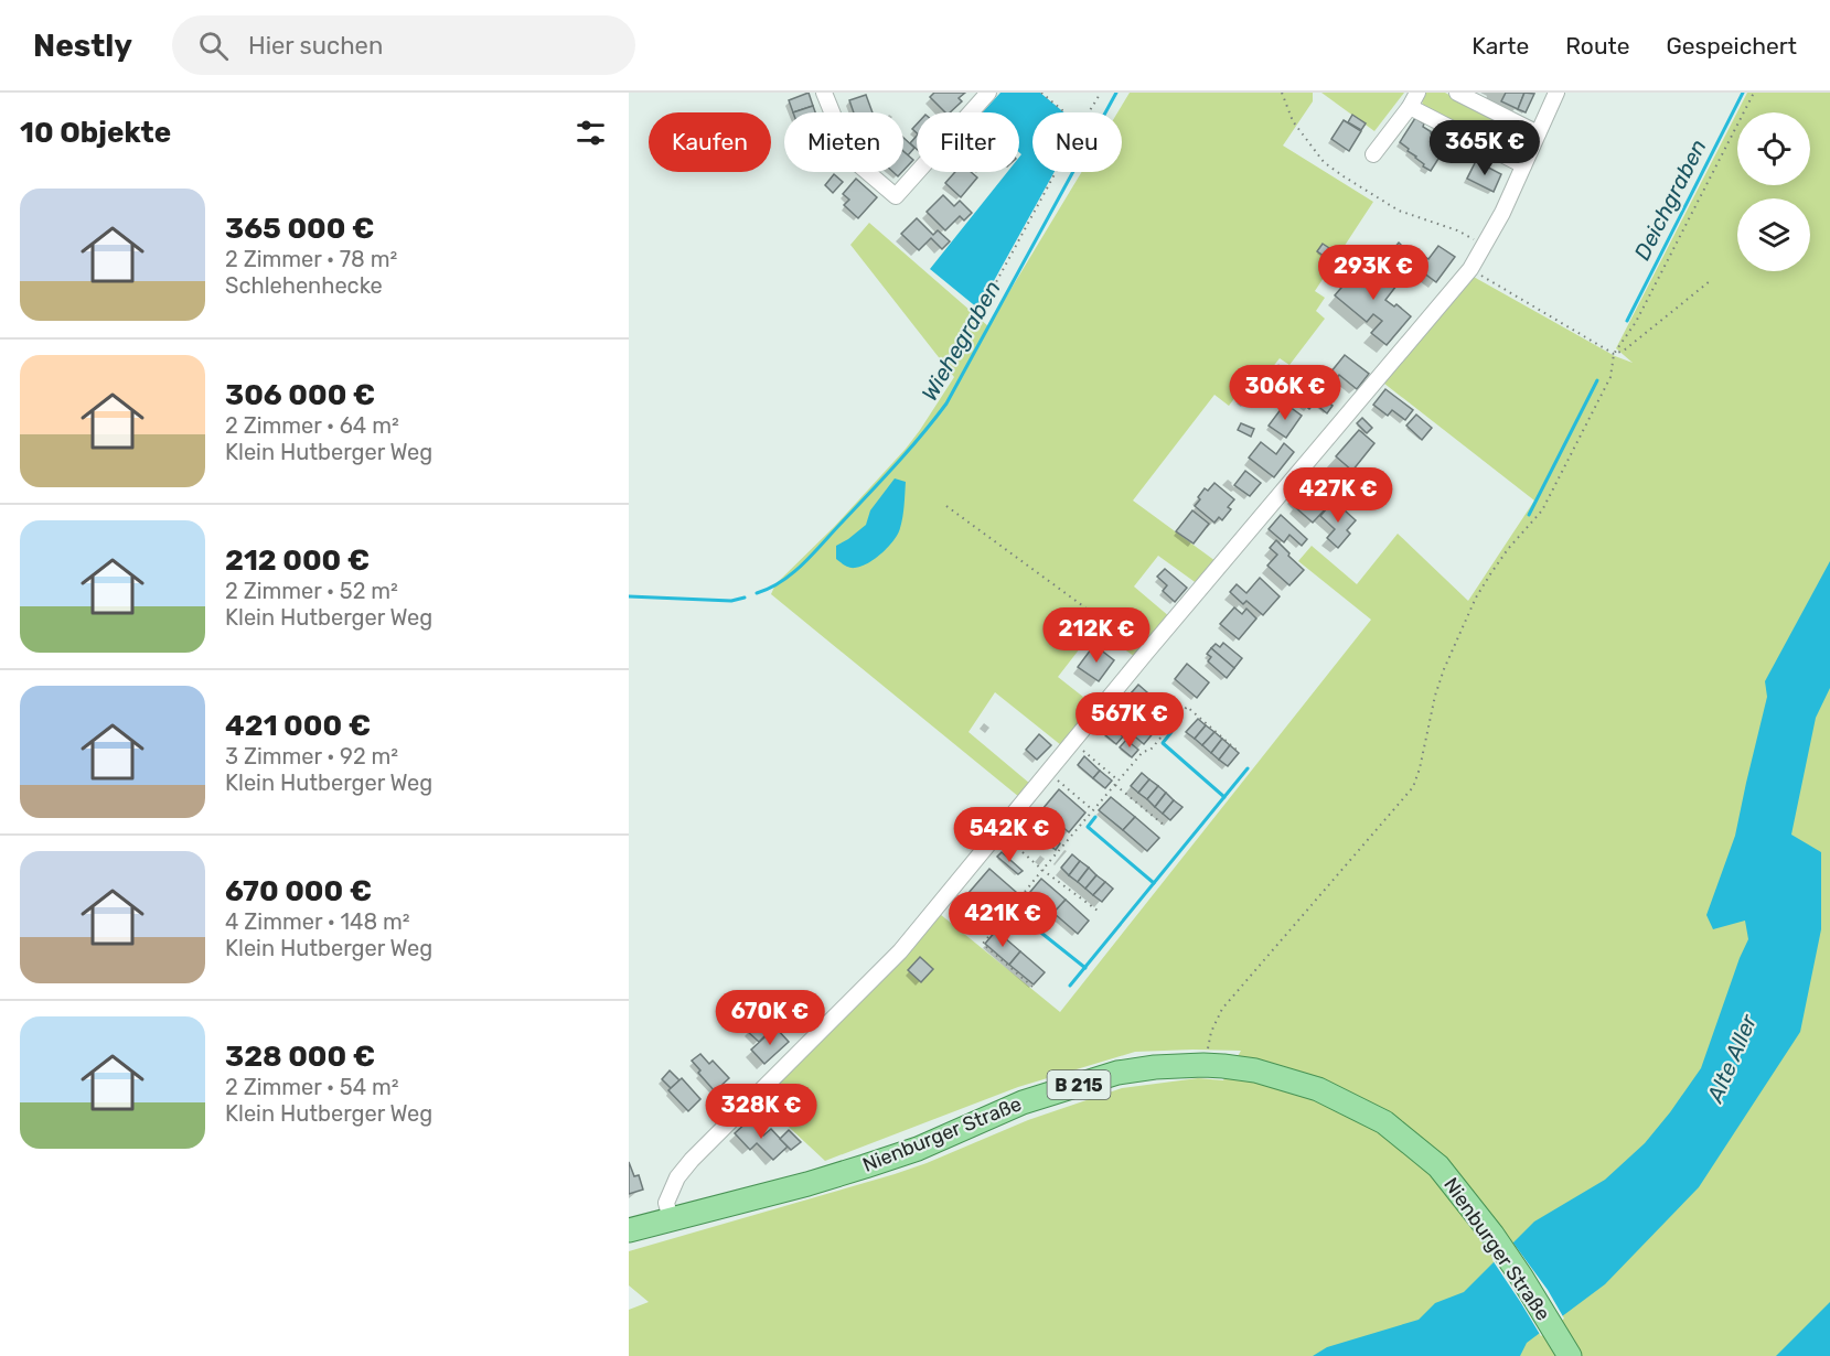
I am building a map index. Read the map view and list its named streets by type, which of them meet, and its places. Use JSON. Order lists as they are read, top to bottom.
{
  "streets": {
    "main road": ["B 215", "Nienburger Straße"]
  },
  "water": ["Deichgraben", "Wiehegraben", "Alte Aller"],
  "page": {
    "header": "Nestly",
    "search": "Hier suchen",
    "nav": ["Karte", "Route", "Gespeichert"],
    "heading": "10 Objekte",
    "chip": [
      "Kaufen",
      "Mieten",
      "Filter",
      "Neu"
    ],
    "price": [
      "365K €",
      "293K €",
      "306K €",
      "427K €",
      "212K €",
      "567K €",
      "542K €",
      "421K €",
      "670K €",
      "328K €"
    ],
    "list": [
      {
        "name": "365 000 €",
        "note": "2 Zimmer · 78 m² · Schlehenhecke"
      },
      {
        "name": "306 000 €",
        "note": "2 Zimmer · 64 m² · Klein Hutberger Weg"
      },
      {
        "name": "212 000 €",
        "note": "2 Zimmer · 52 m² · Klein Hutberger Weg"
      },
      {
        "name": "421 000 €",
        "note": "3 Zimmer · 92 m² · Klein Hutberger Weg"
      },
      {
        "name": "670 000 €",
        "note": "4 Zimmer · 148 m² · Klein Hutberger Weg"
      },
      {
        "name": "328 000 €",
        "note": "2 Zimmer · 54 m² · Klein Hutberger Weg"
      }
    ]
  }
}
